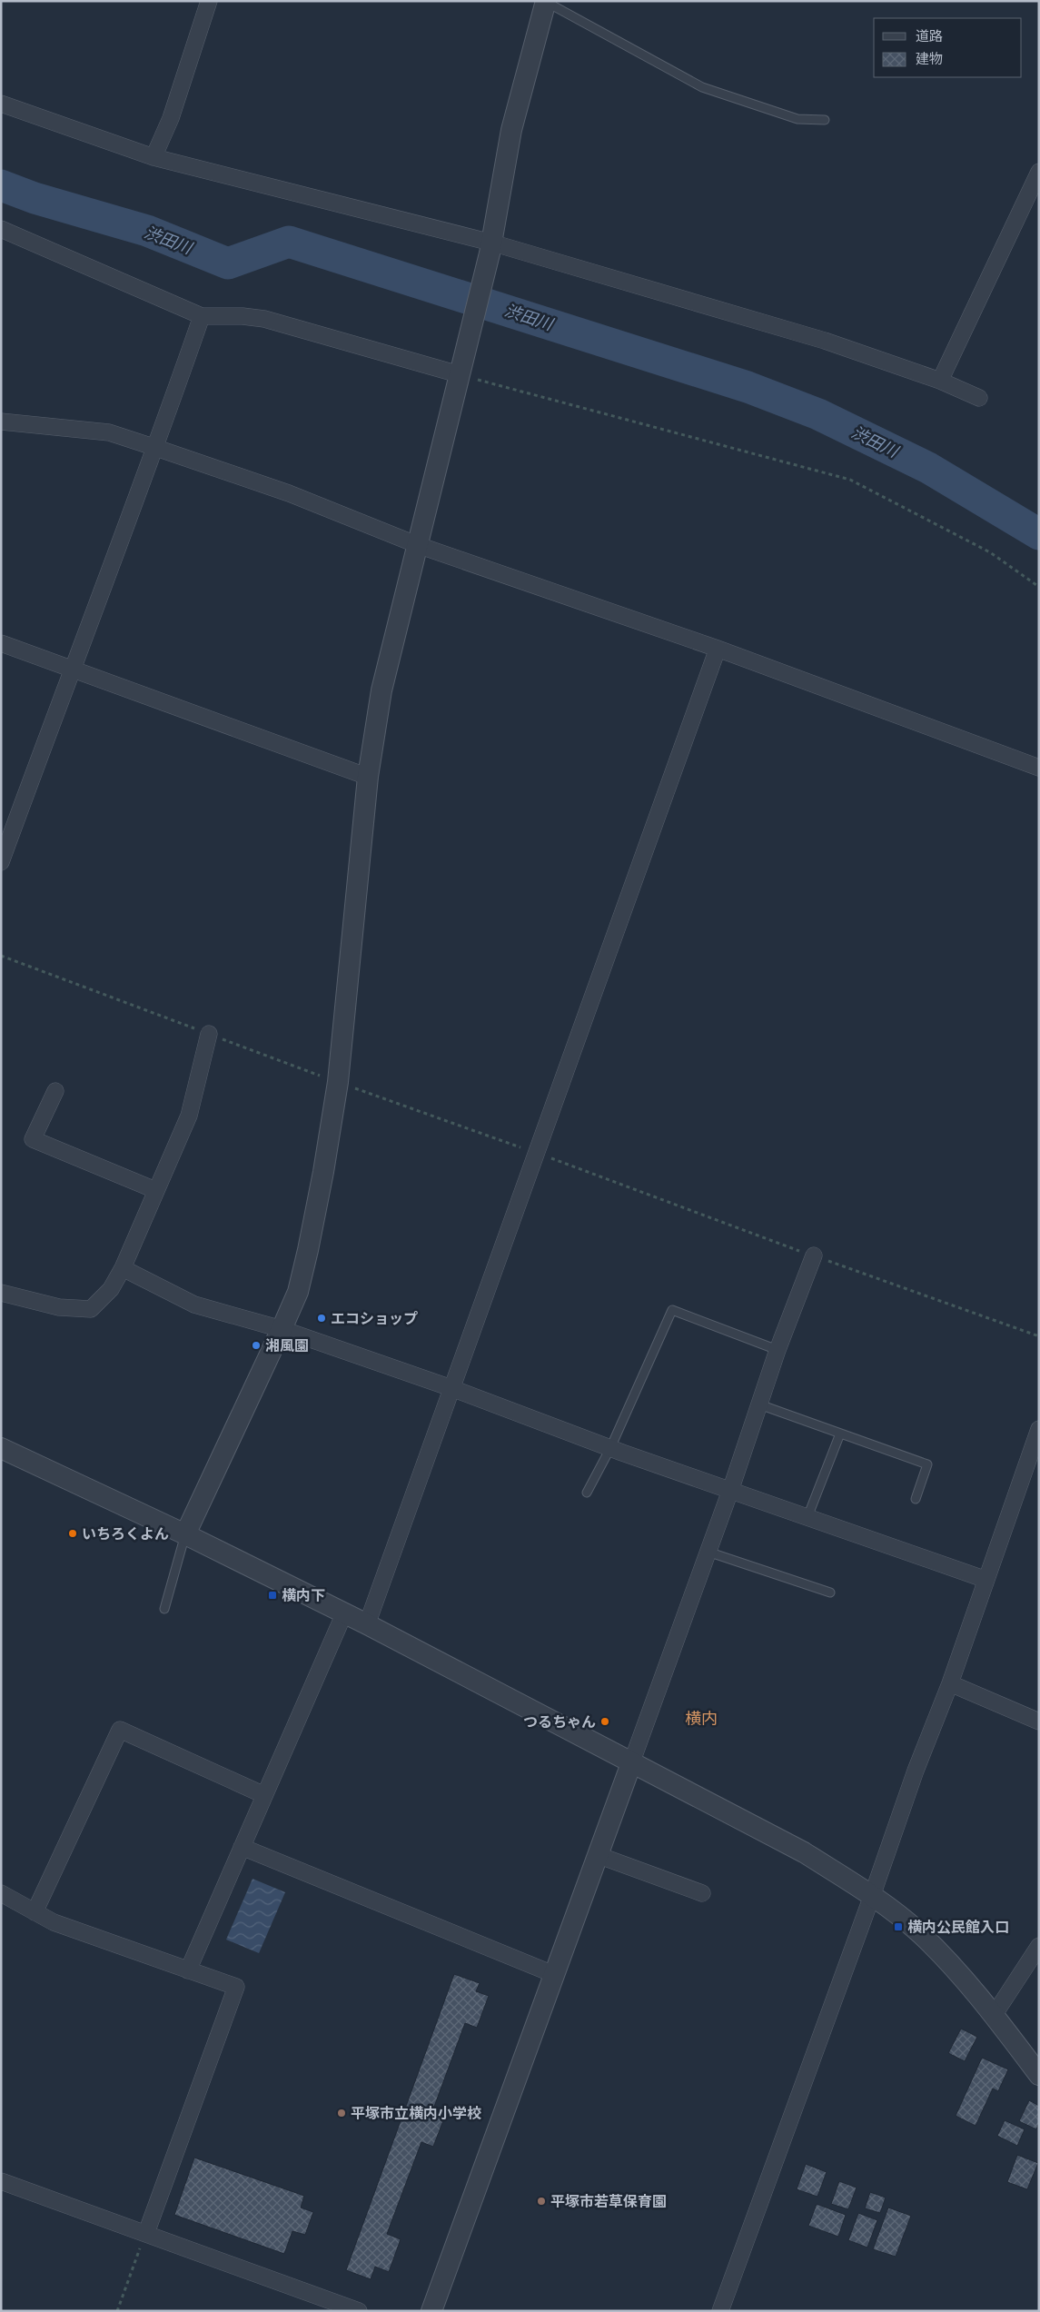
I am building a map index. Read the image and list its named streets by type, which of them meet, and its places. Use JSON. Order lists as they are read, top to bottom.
{
  "districts": ["横内"],
  "water": ["渋田川"],
  "places": {
    "other": [
      "エコショップ",
      "湘風園",
      "いちろくよん",
      "つるちゃん",
      "平塚市立横内小学校",
      "平塚市若草保育園"
    ],
    "transit": ["横内下", "横内公民館入口"]
  },
  "legend": ["道路", "建物"]
}
